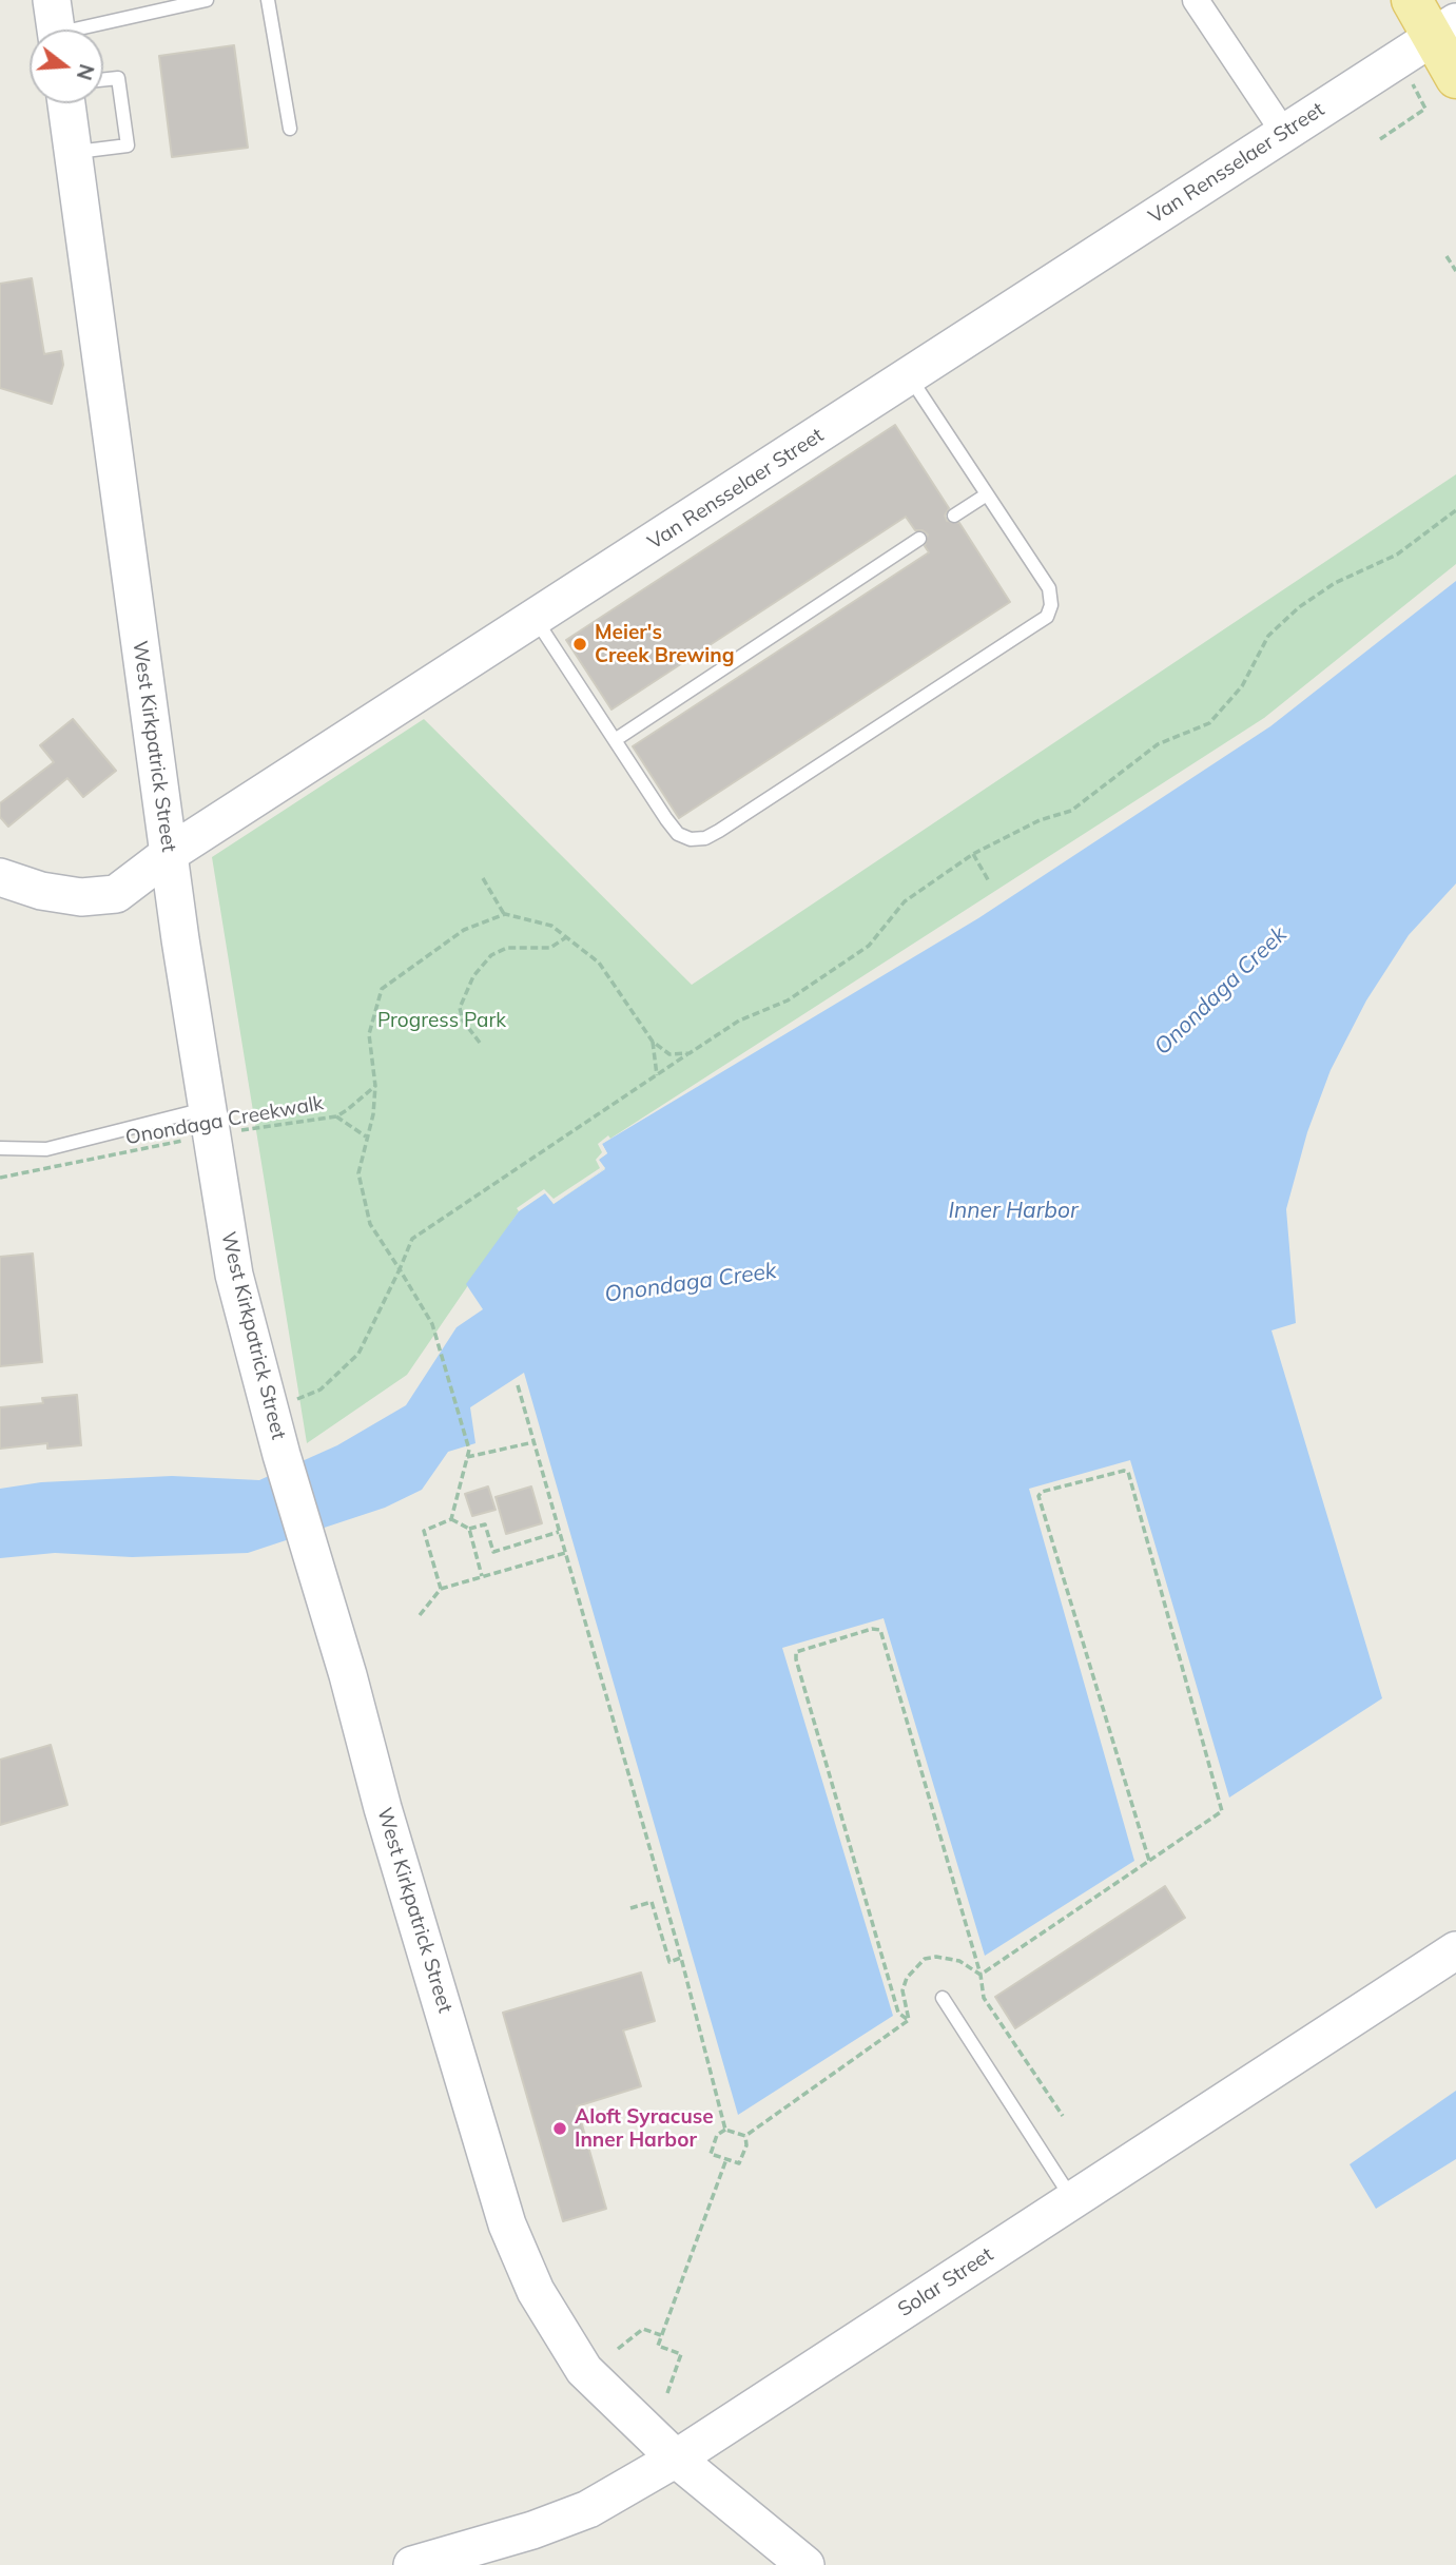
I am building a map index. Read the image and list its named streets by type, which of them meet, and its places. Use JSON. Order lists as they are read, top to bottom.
{
  "streets": {
    "street": ["Van Rensselaer Street", "West Kirkpatrick Street", "Solar Street"],
    "path": ["Onondaga Creekwalk"]
  },
  "crossings": [
    ["Van Rensselaer Street", "West Kirkpatrick Street"],
    ["West Kirkpatrick Street", "Onondaga Creekwalk"],
    ["West Kirkpatrick Street", "Solar Street"]
  ],
  "water": ["Onondaga Creek", "Inner Harbor"],
  "parks": ["Progress Park"],
  "places": ["Meier's Creek Brewing", "Aloft Syracuse Inner Harbor"],
  "north": "right"
}
